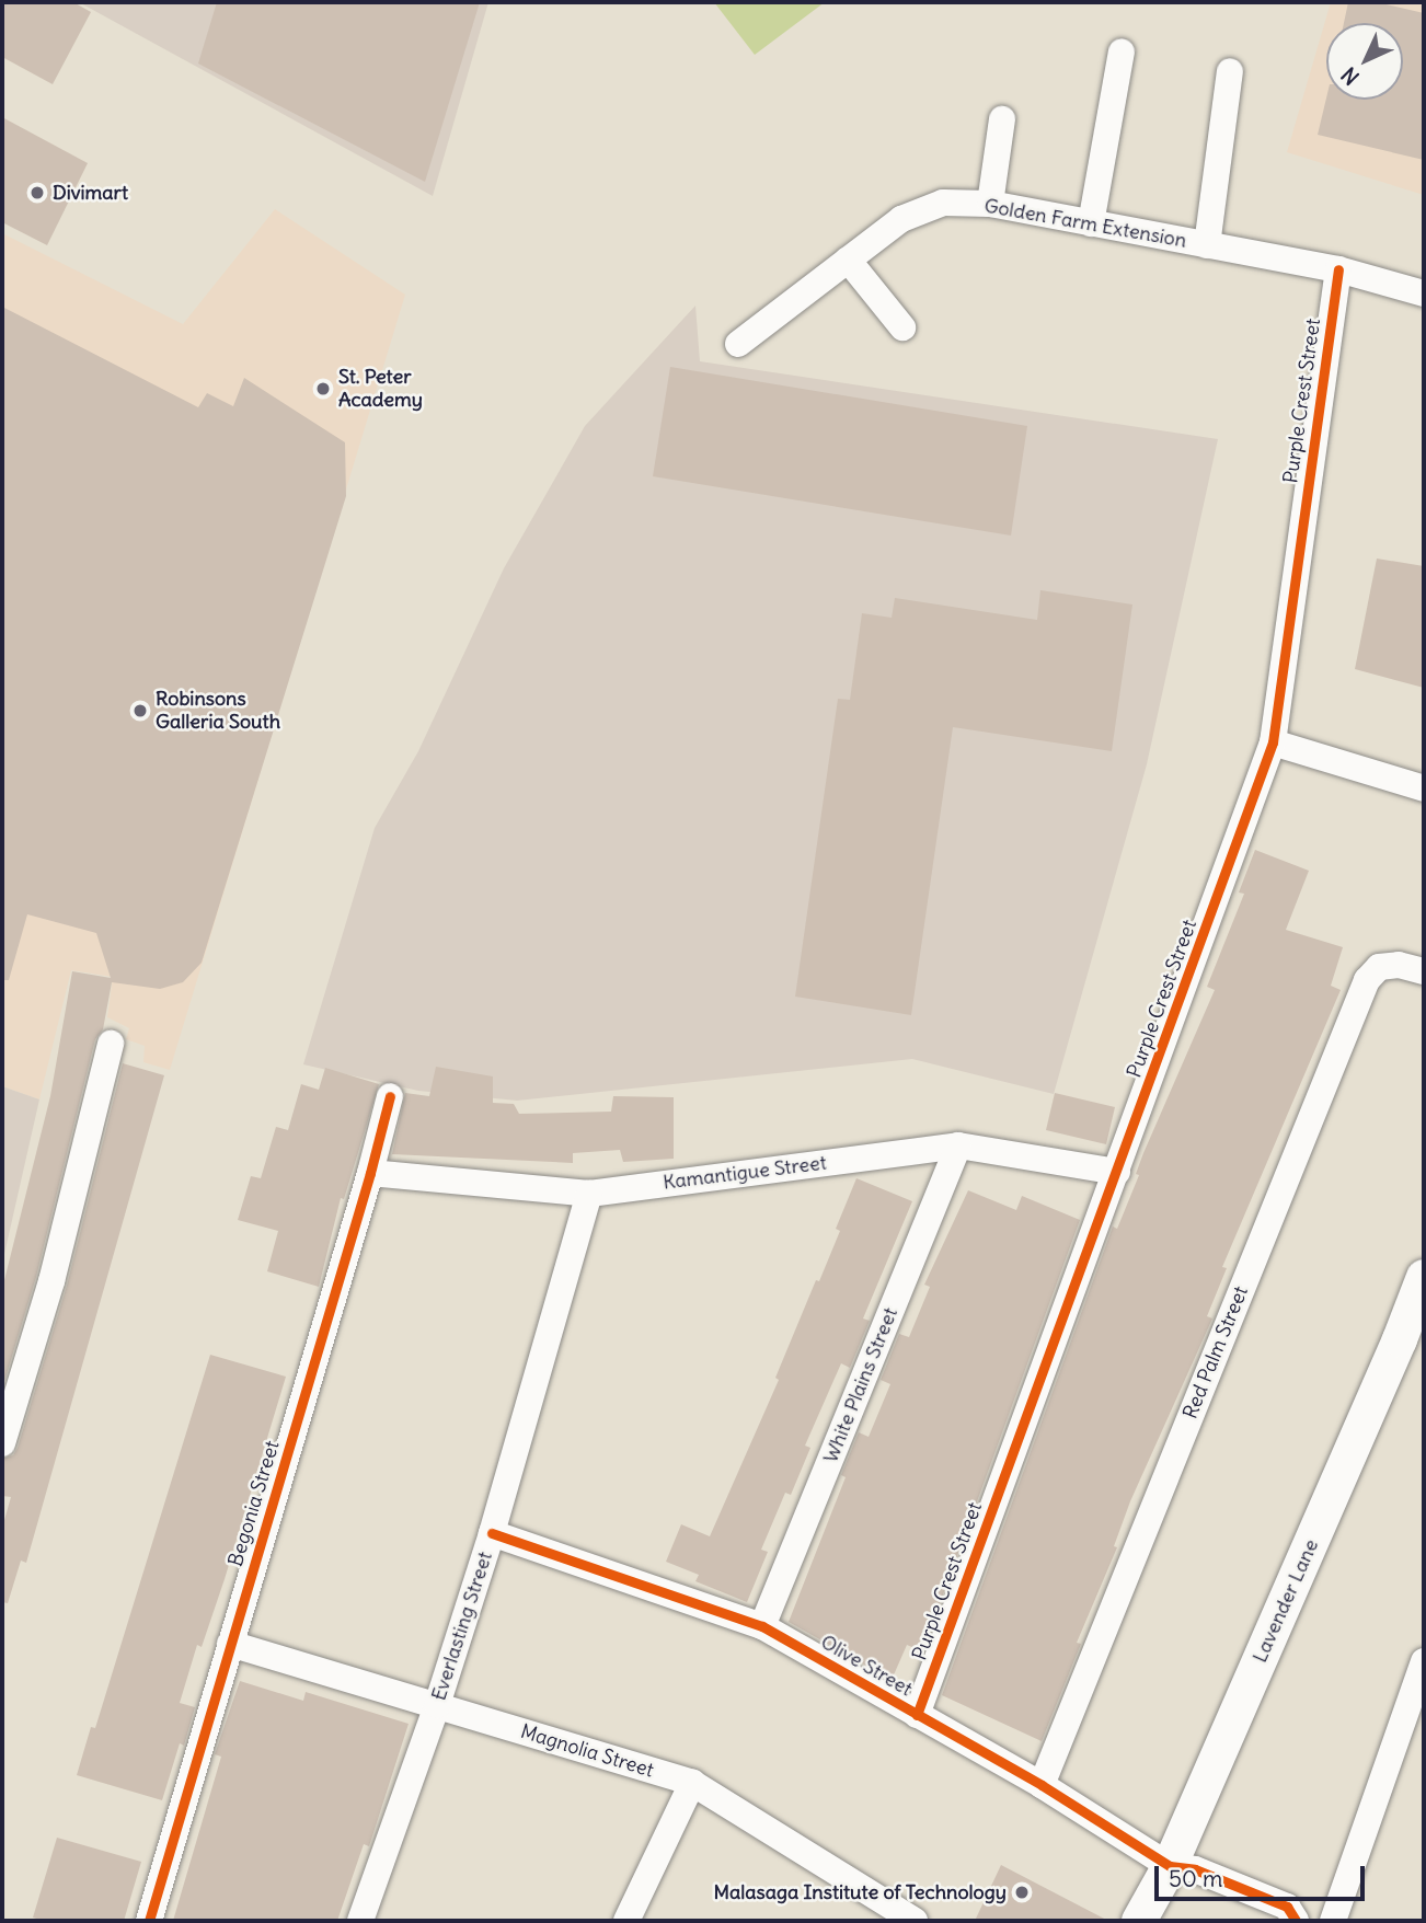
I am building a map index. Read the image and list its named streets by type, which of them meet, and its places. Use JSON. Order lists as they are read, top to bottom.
{
  "streets": {
    "street": [
      "Golden Farm Extension",
      "Purple Crest Street",
      "Kamantigue Street",
      "Red Palm Street",
      "White Plains Street",
      "Begonia Street",
      "Lavender Lane",
      "Everlasting Street",
      "Olive Street",
      "Magnolia Street"
    ]
  },
  "crossings": [
    ["Golden Farm Extension", "Purple Crest Street"],
    ["Purple Crest Street", "Kamantigue Street"],
    ["Purple Crest Street", "Olive Street"],
    ["Kamantigue Street", "White Plains Street"],
    ["Kamantigue Street", "Begonia Street"],
    ["Kamantigue Street", "Everlasting Street"],
    ["Red Palm Street", "Olive Street"],
    ["White Plains Street", "Olive Street"],
    ["Begonia Street", "Magnolia Street"],
    ["Lavender Lane", "Olive Street"],
    ["Everlasting Street", "Olive Street"],
    ["Everlasting Street", "Magnolia Street"]
  ],
  "places": [
    "Divimart",
    "St. Peter Academy",
    "Robinsons Galleria South",
    "Malasaga Institute of Technology"
  ],
  "scale_bar": "50 m",
  "north": "bottom left"
}
